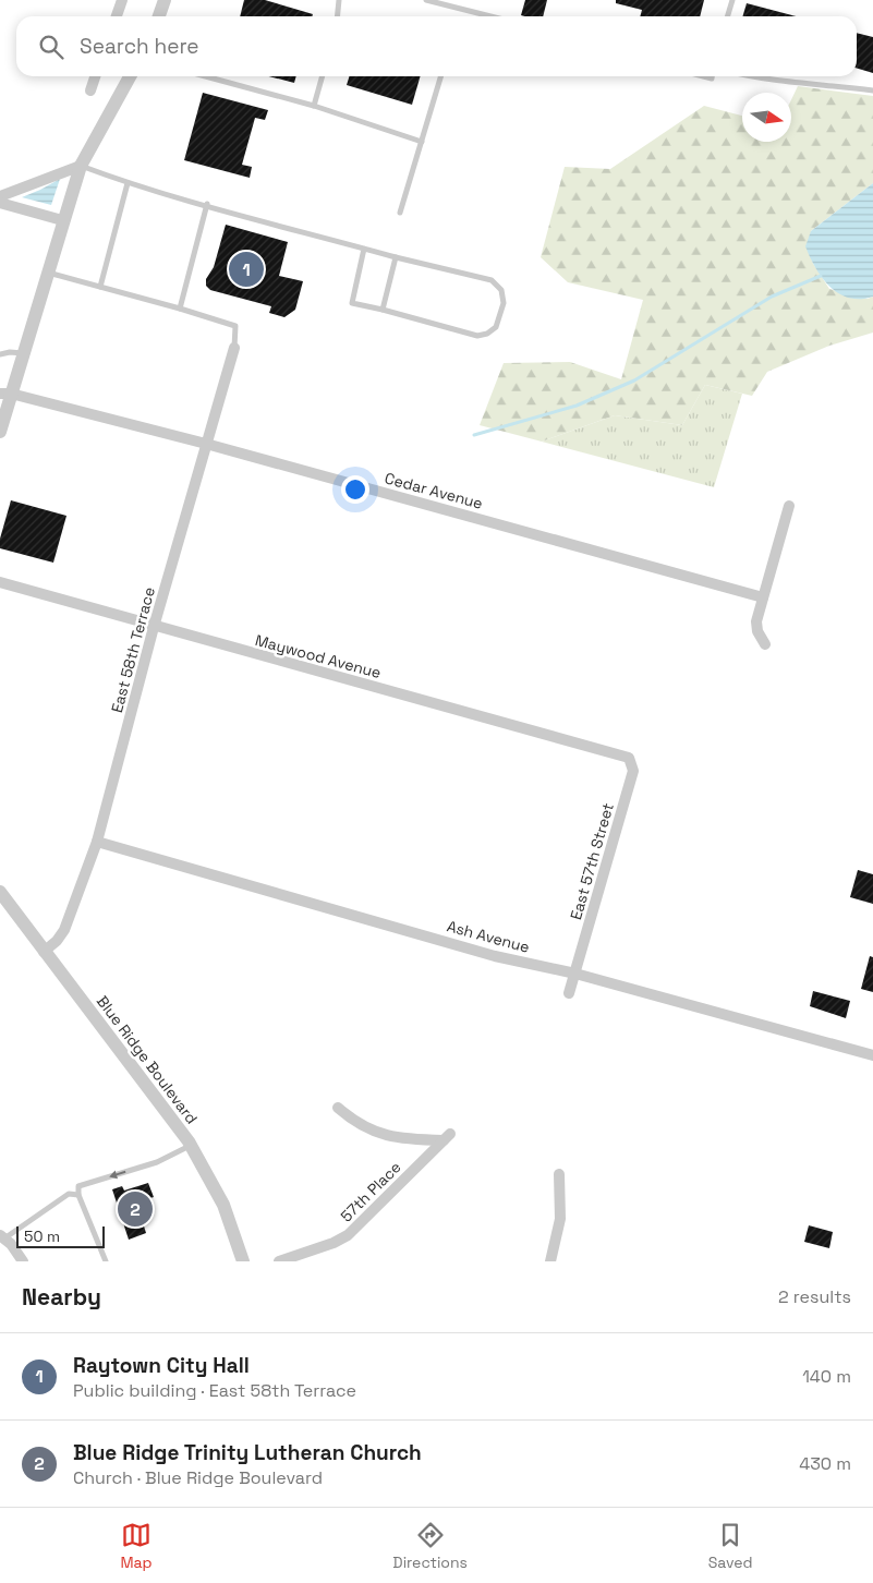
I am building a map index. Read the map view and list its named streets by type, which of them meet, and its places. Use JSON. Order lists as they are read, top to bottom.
{
  "streets": {
    "street": [
      "Cedar Avenue",
      "East 58th Terrace",
      "Maywood Avenue",
      "East 57th Street",
      "Ash Avenue",
      "Blue Ridge Boulevard",
      "57th Place"
    ]
  },
  "crossings": [
    ["Cedar Avenue", "East 58th Terrace"],
    ["East 58th Terrace", "Maywood Avenue"],
    ["East 58th Terrace", "Ash Avenue"],
    ["East 58th Terrace", "Blue Ridge Boulevard"],
    ["Maywood Avenue", "East 57th Street"],
    ["East 57th Street", "Ash Avenue"]
  ],
  "scale_bar": "50 m",
  "north": "right",
  "page": {
    "search": "Search here",
    "pins": ["1", "2"],
    "scale": "50 m",
    "heading": ["Nearby", "2 results"],
    "list": [
      {
        "mark": "1",
        "name": "Raytown City Hall",
        "note": "Public building · East 58th Terrace",
        "value": "140 m"
      },
      {
        "mark": "2",
        "name": "Blue Ridge Trinity Lutheran Church",
        "note": "Church · Blue Ridge Boulevard",
        "value": "430 m"
      }
    ],
    "nav": ["Map", "Directions", "Saved"]
  }
}
